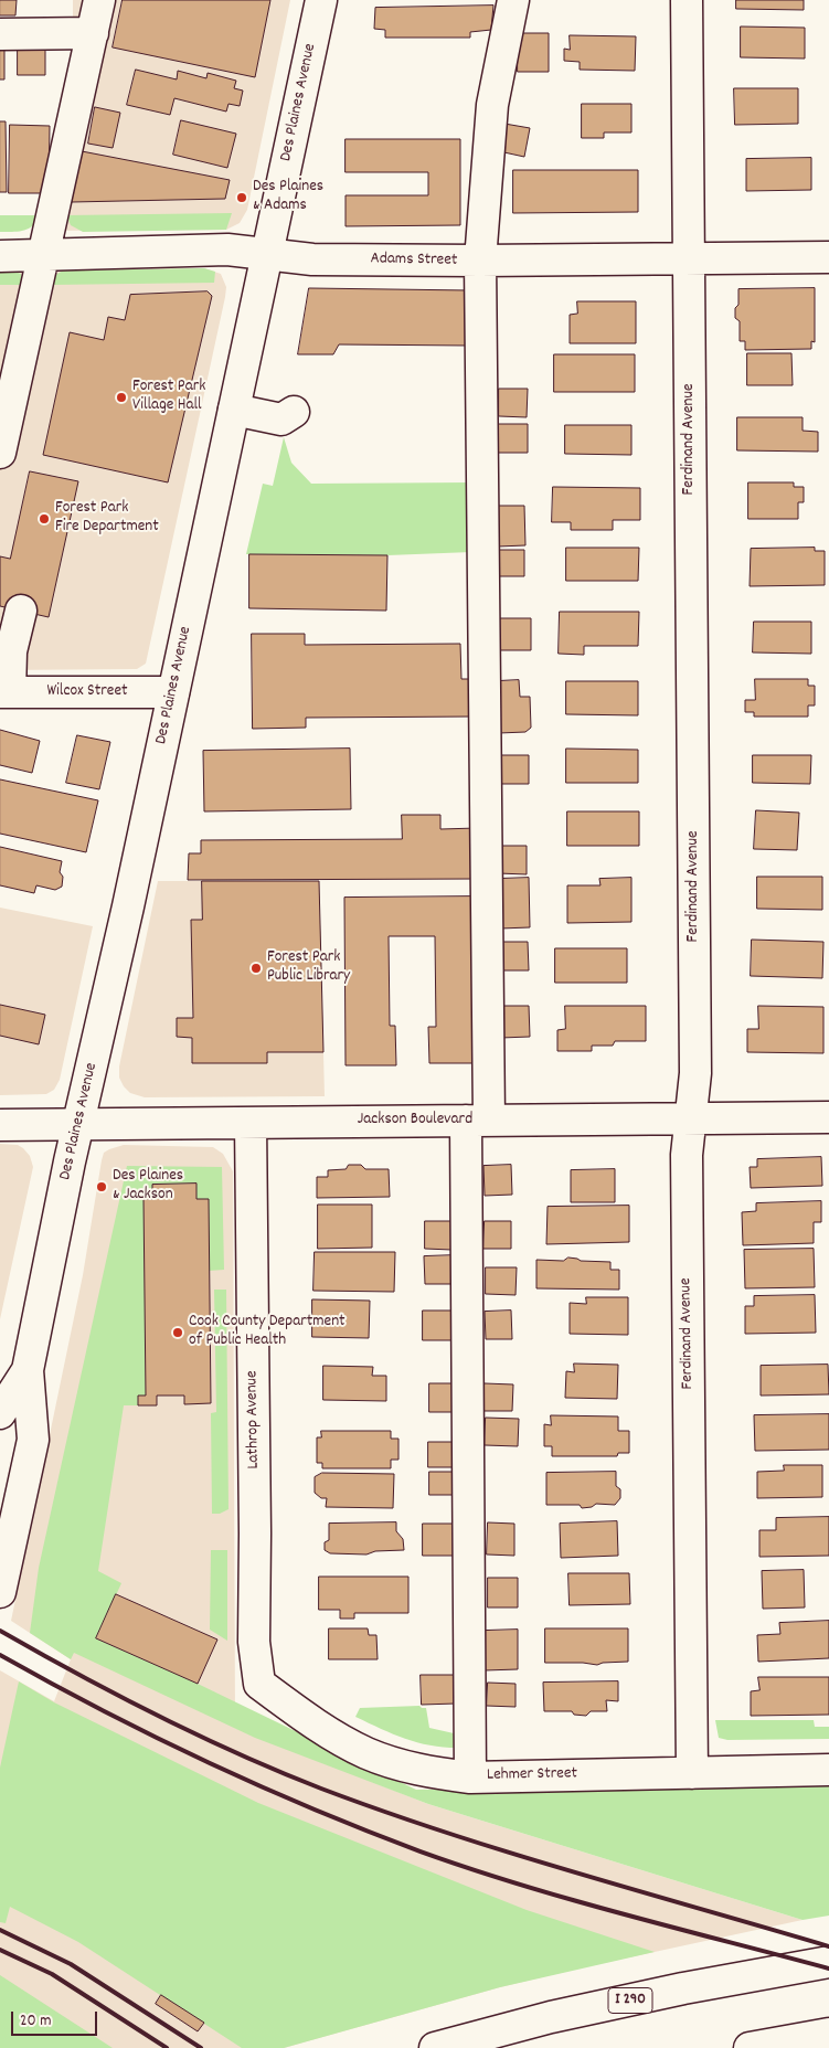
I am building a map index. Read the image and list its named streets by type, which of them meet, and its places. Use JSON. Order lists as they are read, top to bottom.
{
  "streets": {
    "main road": [
      "Des Plaines Avenue",
      "Adams Street",
      "Ferdinand Avenue",
      "Wilcox Street",
      "Jackson Boulevard",
      "Lathrop Avenue",
      "Lehmer Street",
      "I 290"
    ]
  },
  "crossings": [
    ["Des Plaines Avenue", "Adams Street"],
    ["Des Plaines Avenue", "Wilcox Street"],
    ["Des Plaines Avenue", "Jackson Boulevard"],
    ["Adams Street", "Ferdinand Avenue"],
    ["Ferdinand Avenue", "Jackson Boulevard"],
    ["Ferdinand Avenue", "Lehmer Street"],
    ["Jackson Boulevard", "Lathrop Avenue"],
    ["Lathrop Avenue", "Lehmer Street"]
  ],
  "places": [
    "Des Plaines & Adams",
    "Forest Park Village Hall",
    "Forest Park Fire Department",
    "Forest Park Public Library",
    "Des Plaines & Jackson",
    "Cook County Department of Public Health"
  ],
  "scale_bar": "20 m"
}
